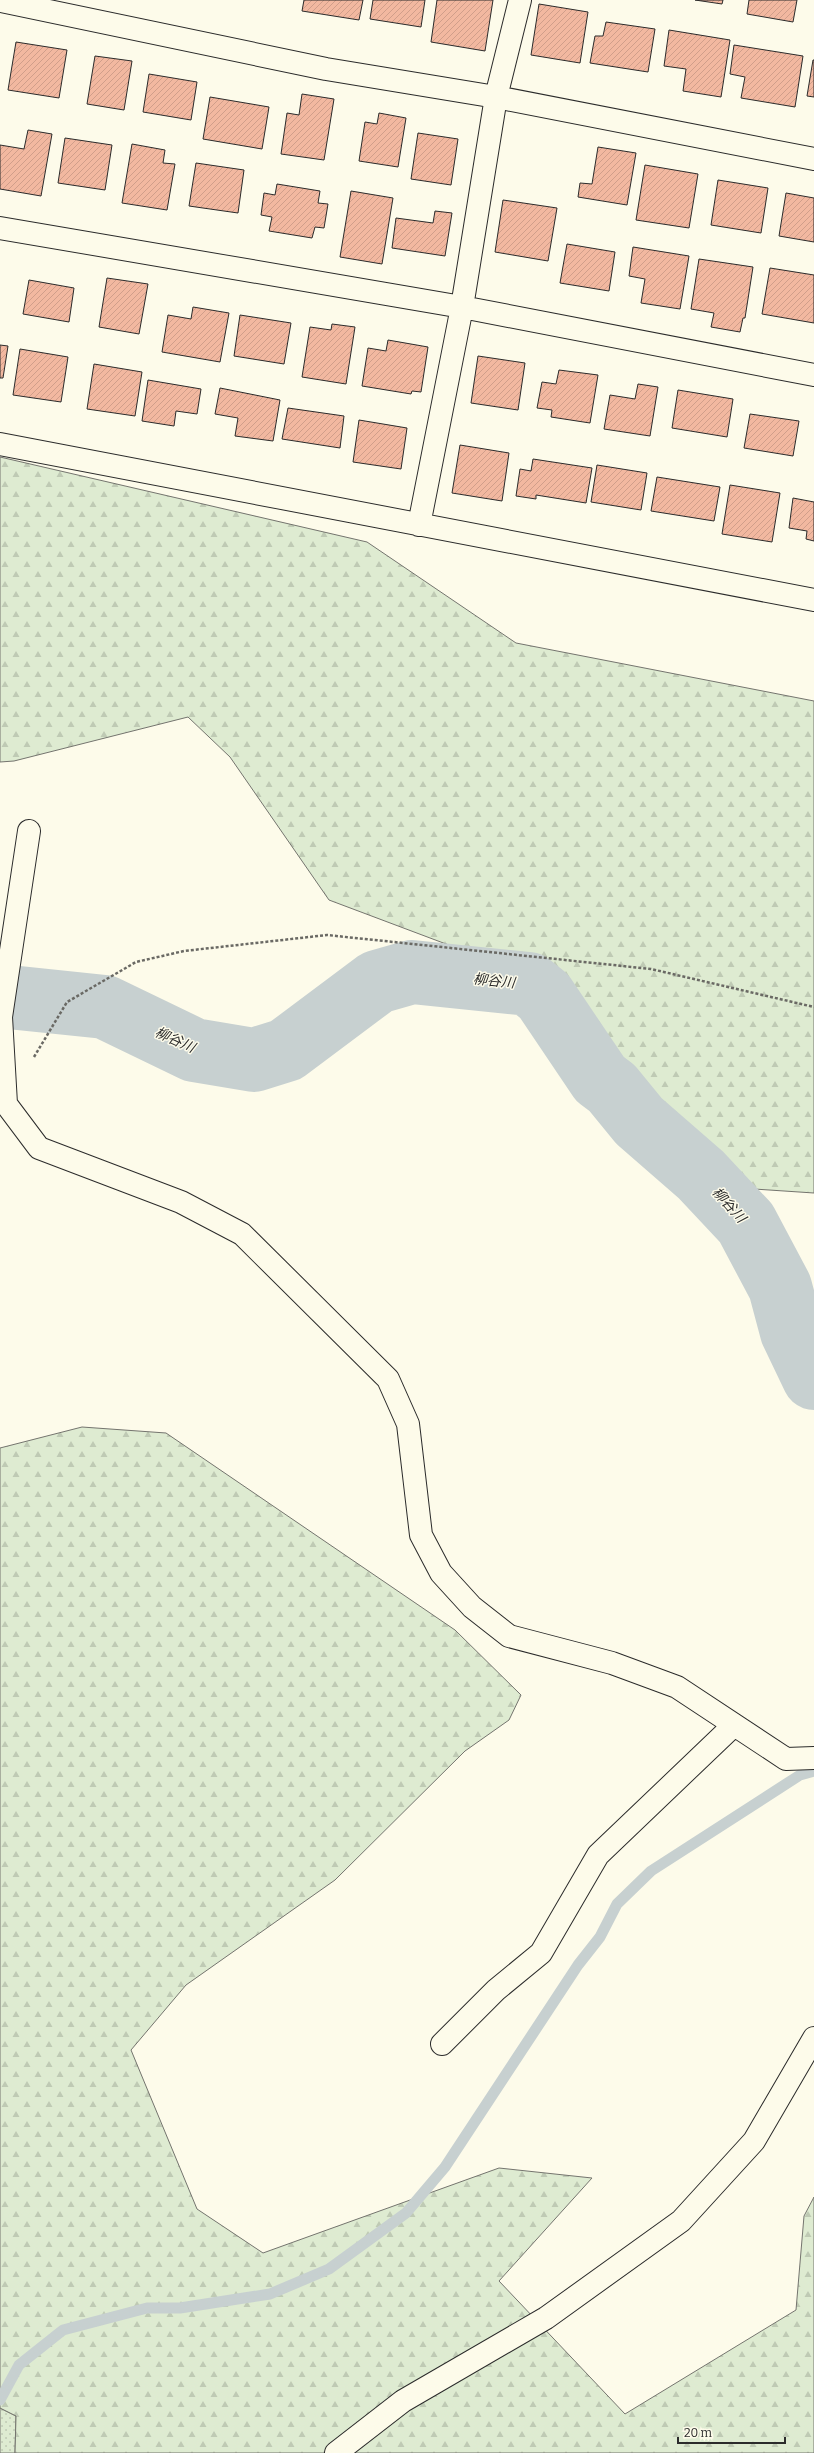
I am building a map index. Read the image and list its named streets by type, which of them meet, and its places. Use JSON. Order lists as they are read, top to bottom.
{
  "water": ["柳谷川"],
  "scale_bar": "20 m"
}
